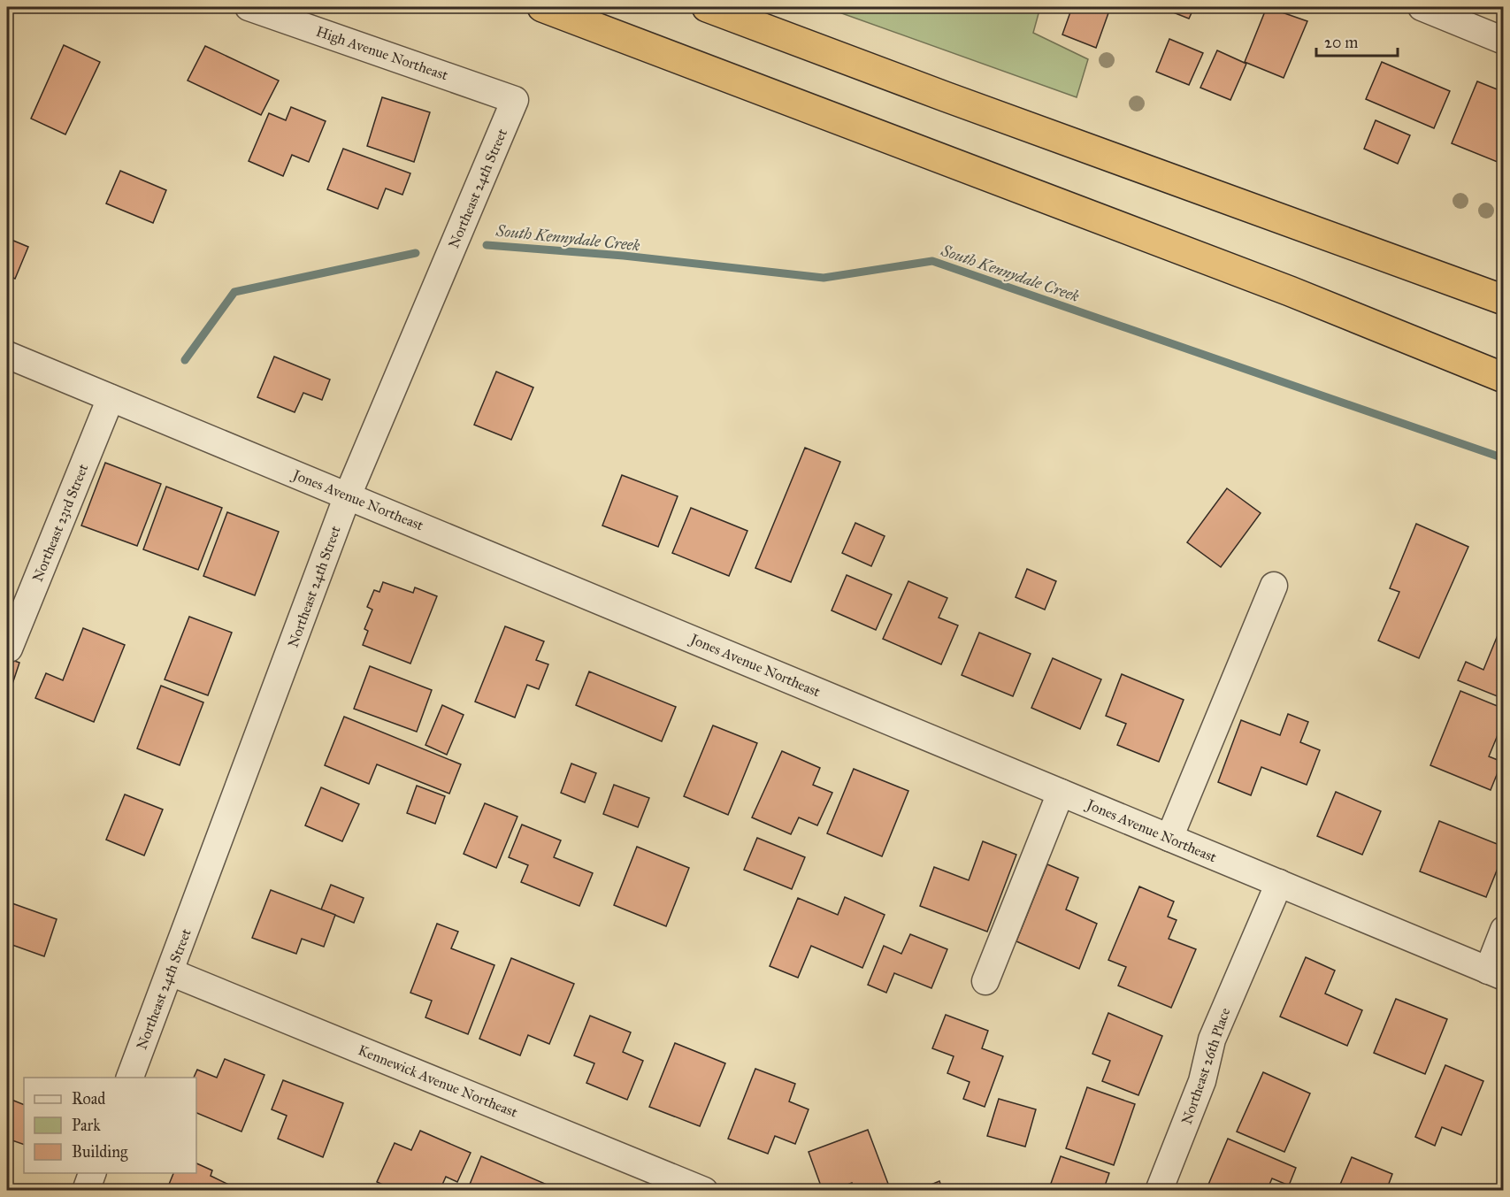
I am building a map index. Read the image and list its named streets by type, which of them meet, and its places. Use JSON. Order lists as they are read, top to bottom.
{
  "streets": {
    "street": [
      "High Avenue Northeast",
      "Northeast 24th Street",
      "Jones Avenue Northeast",
      "Northeast 23rd Street",
      "Northeast 26th Place",
      "Kennewick Avenue Northeast"
    ]
  },
  "crossings": [
    ["High Avenue Northeast", "Northeast 24th Street"],
    ["Northeast 24th Street", "Jones Avenue Northeast"],
    ["Northeast 24th Street", "Kennewick Avenue Northeast"],
    ["Jones Avenue Northeast", "Northeast 23rd Street"],
    ["Jones Avenue Northeast", "Northeast 26th Place"]
  ],
  "water": ["South Kennydale Creek"],
  "legend": ["Road", "Park", "Building"],
  "scale_bar": "20 m"
}
